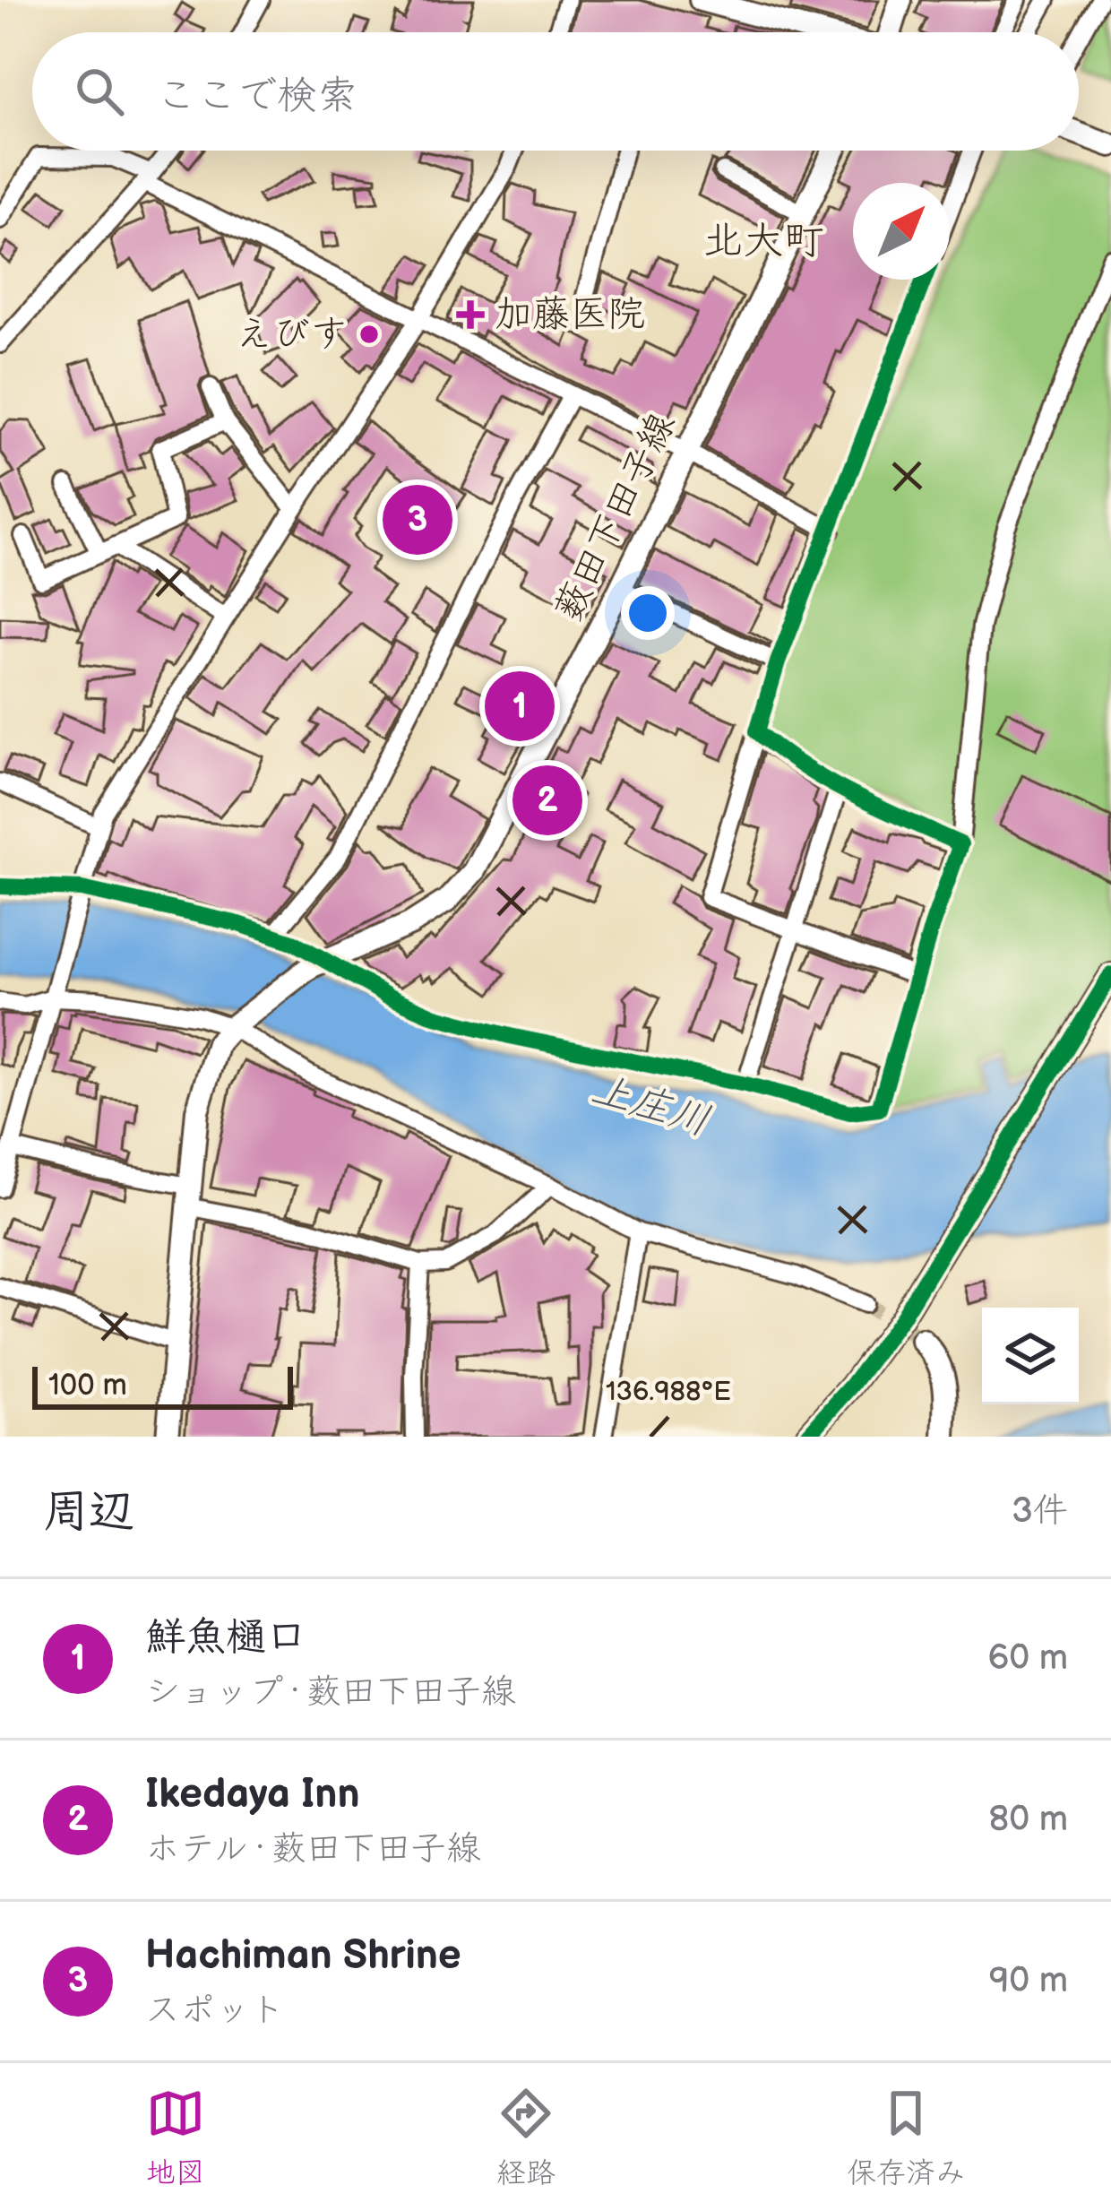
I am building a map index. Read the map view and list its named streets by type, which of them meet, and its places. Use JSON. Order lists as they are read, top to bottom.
{
  "streets": {
    "main road": ["薮田下田子線"]
  },
  "districts": ["北大町"],
  "water": ["上庄川"],
  "places": {
    "health": ["加藤医院"],
    "other": ["えびす"]
  },
  "scale_bar": "100 m",
  "north": "top right",
  "page": {
    "search": "ここで検索",
    "pins": ["3", "1", "2"],
    "scale": "100 m",
    "heading": ["周辺", "3件"],
    "list": [
      {
        "mark": "1",
        "name": "鮮魚樋口",
        "note": "ショップ · 薮田下田子線",
        "value": "60 m"
      },
      {
        "mark": "2",
        "name": "Ikedaya Inn",
        "note": "ホテル · 薮田下田子線",
        "value": "80 m"
      },
      {
        "mark": "3",
        "name": "Hachiman Shrine",
        "note": "スポット",
        "value": "90 m"
      }
    ],
    "nav": ["地図", "経路", "保存済み"]
  },
  "coordinates": ["136.988°E"]
}
